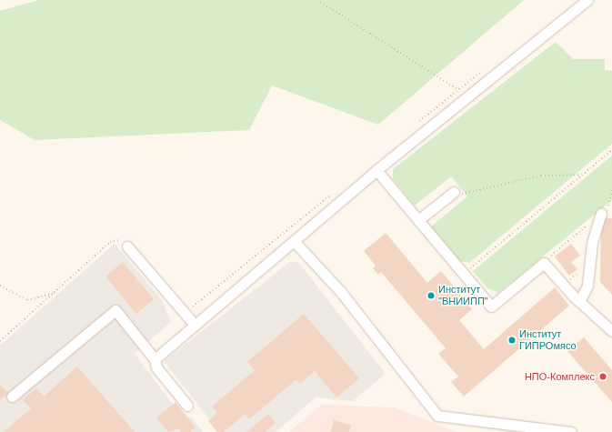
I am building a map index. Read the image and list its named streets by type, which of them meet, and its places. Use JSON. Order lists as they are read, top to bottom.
{
  "places": ["Институт \"ВНИИПП\"", "Институт ГИПРОмясо", "НПО-Комплекс"]
}
